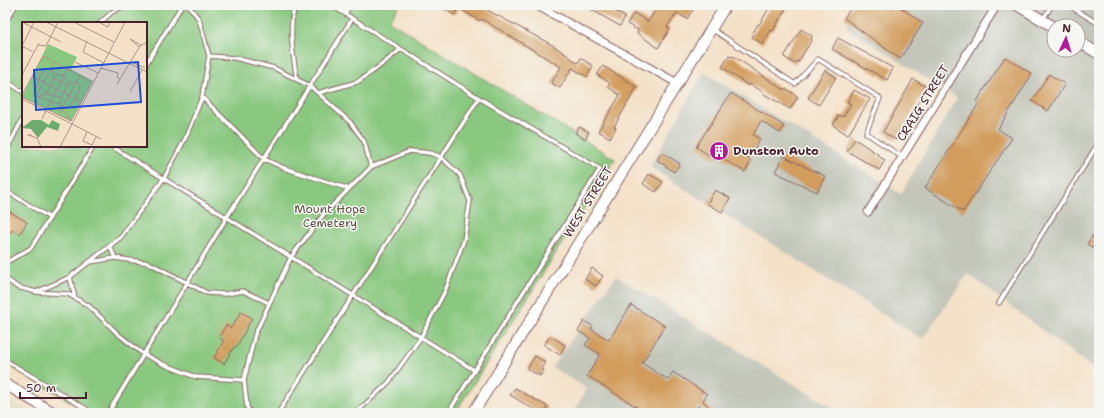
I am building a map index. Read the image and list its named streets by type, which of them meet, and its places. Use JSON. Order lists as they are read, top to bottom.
{
  "streets": {
    "main road": ["WEST STREET"],
    "street": ["CRAIG STREET"]
  },
  "parks": ["Mount Hope Cemetery"],
  "places": {
    "building": ["Dunston Auto"]
  },
  "scale_bar": "50 m",
  "north": "top"
}
